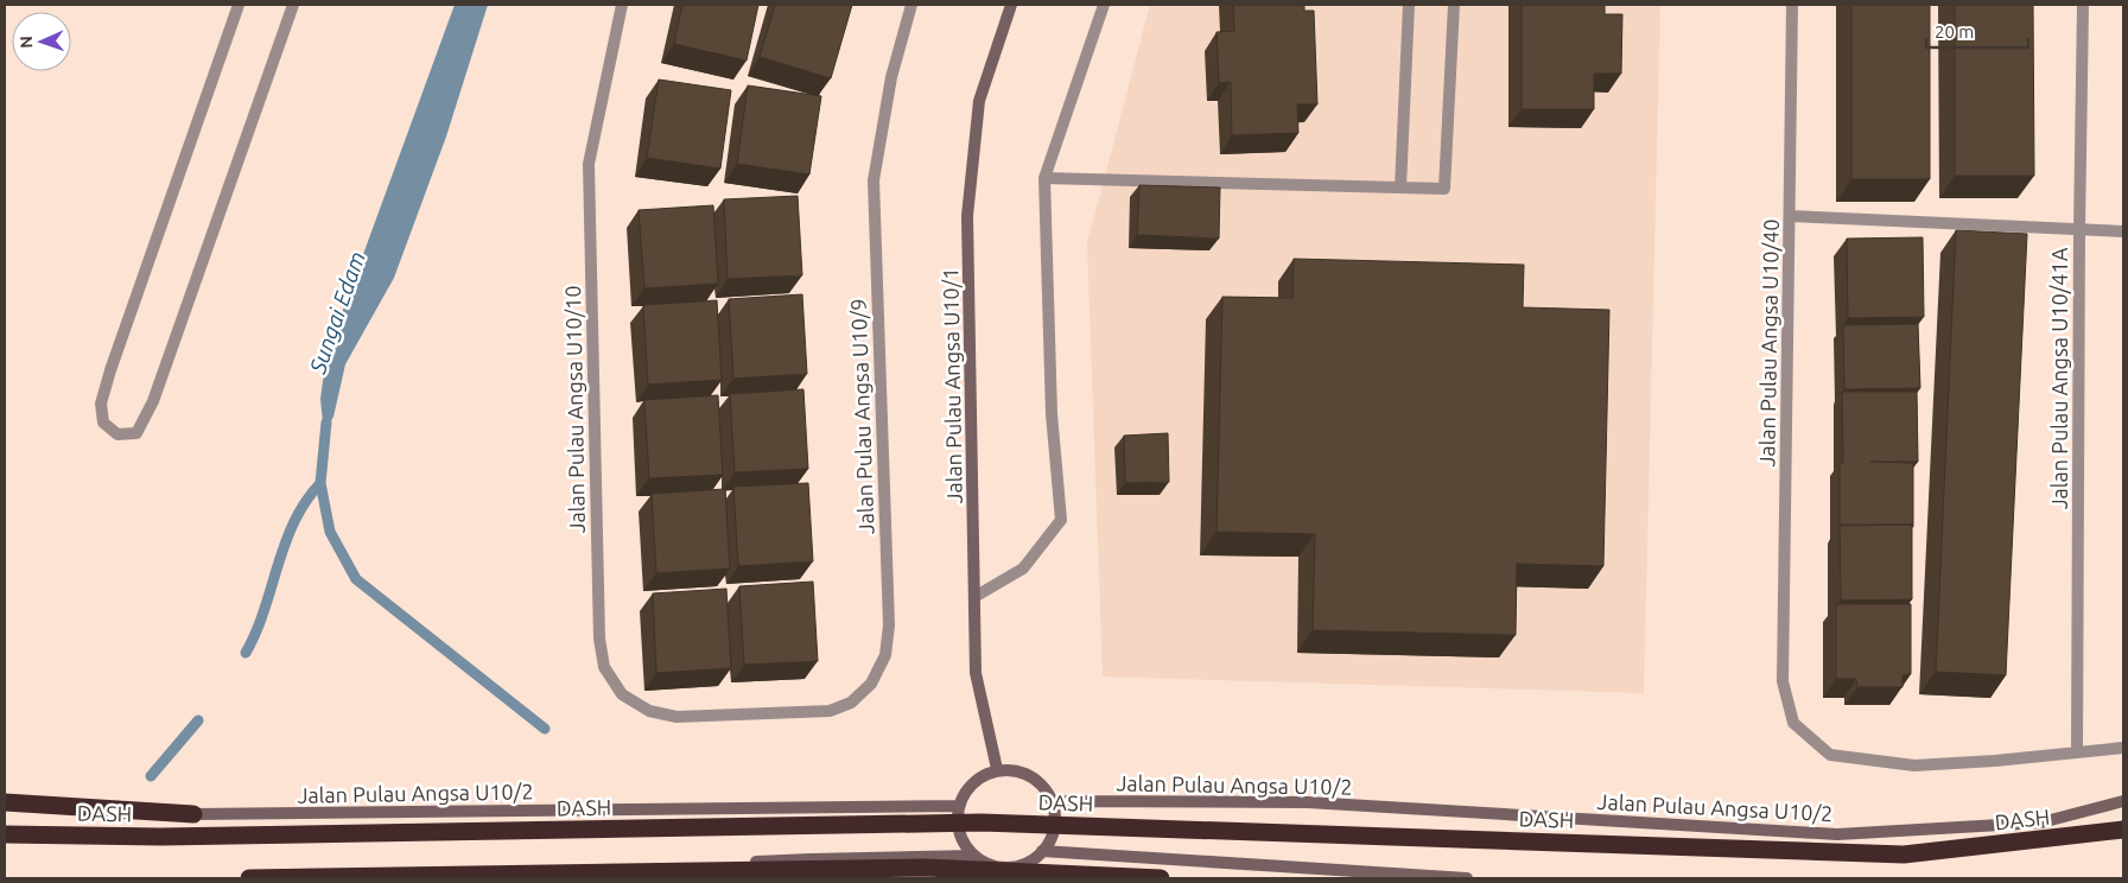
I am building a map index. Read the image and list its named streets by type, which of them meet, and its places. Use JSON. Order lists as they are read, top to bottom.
{
  "streets": {
    "highway": ["DASH"],
    "street": [
      "Jalan Pulau Angsa U10/40",
      "Jalan Pulau Angsa U10/41A",
      "Jalan Pulau Angsa U10/1",
      "Jalan Pulau Angsa U10/10",
      "Jalan Pulau Angsa U10/9",
      "Jalan Pulau Angsa U10/2"
    ]
  },
  "crossings": [
    ["Jalan Pulau Angsa U10/40", "Jalan Pulau Angsa U10/41A"],
    ["Jalan Pulau Angsa U10/1", "Jalan Pulau Angsa U10/2"],
    ["Jalan Pulau Angsa U10/10", "Jalan Pulau Angsa U10/9"]
  ],
  "water": ["Sungai Edam"],
  "scale_bar": "20 m",
  "north": "left"
}
